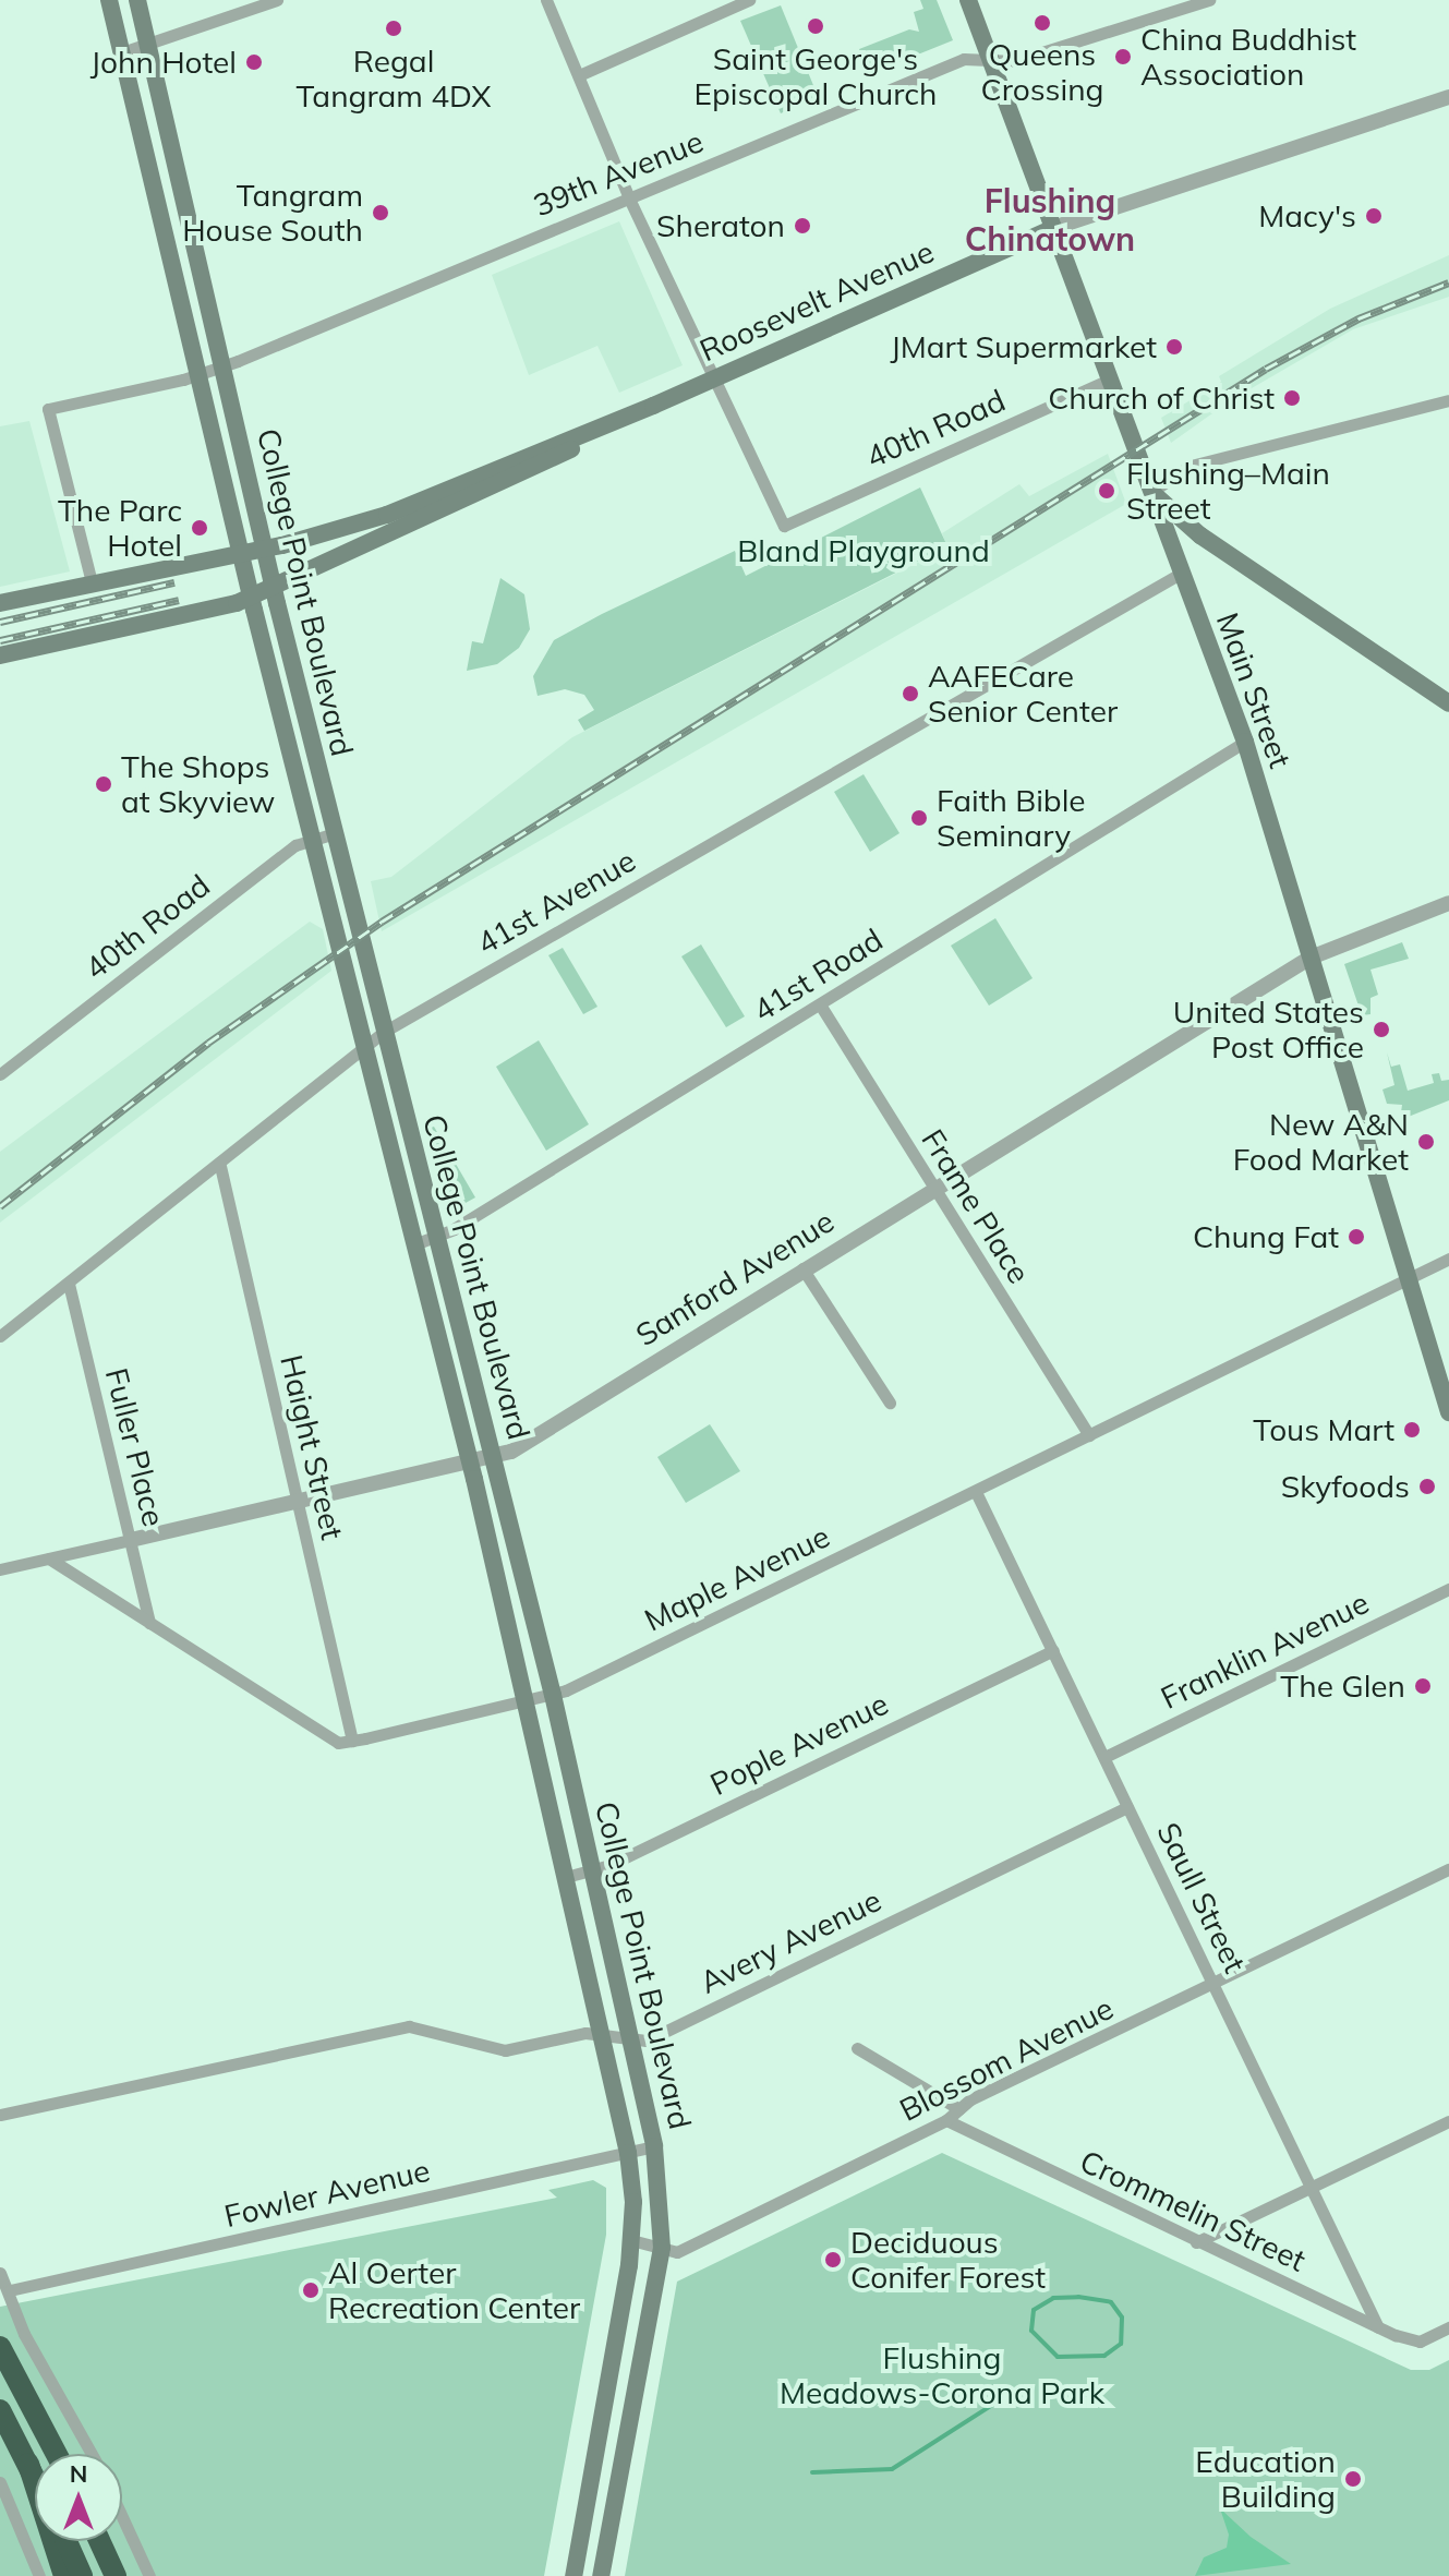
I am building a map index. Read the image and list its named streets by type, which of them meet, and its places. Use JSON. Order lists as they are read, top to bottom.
{
  "streets": {
    "main road": ["Roosevelt Avenue", "College Point Boulevard", "Main Street"],
    "street": [
      "39th Avenue",
      "40th Road",
      "41st Avenue",
      "41st Road",
      "Frame Place",
      "Sanford Avenue",
      "Fuller Place",
      "Haight Street",
      "Maple Avenue",
      "Franklin Avenue",
      "Pople Avenue",
      "Saull Street",
      "Avery Avenue",
      "Blossom Avenue",
      "Fowler Avenue",
      "Crommelin Street"
    ]
  },
  "crossings": [
    ["39th Avenue", "Roosevelt Avenue"],
    ["39th Avenue", "College Point Boulevard"],
    ["39th Avenue", "Main Street"],
    ["Roosevelt Avenue", "40th Road"],
    ["Roosevelt Avenue", "College Point Boulevard"],
    ["Roosevelt Avenue", "Main Street"],
    ["40th Road", "College Point Boulevard"],
    ["40th Road", "Main Street"],
    ["College Point Boulevard", "41st Avenue"],
    ["College Point Boulevard", "41st Road"],
    ["College Point Boulevard", "Sanford Avenue"],
    ["College Point Boulevard", "Maple Avenue"],
    ["College Point Boulevard", "Pople Avenue"],
    ["College Point Boulevard", "Avery Avenue"],
    ["College Point Boulevard", "Blossom Avenue"],
    ["College Point Boulevard", "Fowler Avenue"],
    ["Main Street", "41st Avenue"],
    ["Main Street", "41st Road"],
    ["Main Street", "Sanford Avenue"],
    ["Main Street", "Maple Avenue"],
    ["41st Avenue", "Fuller Place"],
    ["41st Avenue", "Haight Street"],
    ["41st Road", "Frame Place"],
    ["Frame Place", "Sanford Avenue"],
    ["Frame Place", "Maple Avenue"],
    ["Sanford Avenue", "Fuller Place"],
    ["Sanford Avenue", "Haight Street"],
    ["Haight Street", "Maple Avenue"],
    ["Maple Avenue", "Saull Street"],
    ["Franklin Avenue", "Saull Street"],
    ["Pople Avenue", "Saull Street"],
    ["Saull Street", "Avery Avenue"],
    ["Saull Street", "Blossom Avenue"],
    ["Saull Street", "Crommelin Street"],
    ["Blossom Avenue", "Crommelin Street"]
  ],
  "districts": ["Flushing Chinatown"],
  "parks": ["Bland Playground", "Flushing Meadows-Corona Park"],
  "places": [
    "Queens Crossing",
    "Saint George's Episcopal Church",
    "Regal Tangram 4DX",
    "China Buddhist Association",
    "John Hotel",
    "Tangram House South",
    "Macy's",
    "Sheraton",
    "JMart Supermarket",
    "Church of Christ",
    "Flushing–Main Street",
    "The Parc Hotel",
    "AAFECare Senior Center",
    "The Shops at Skyview",
    "Faith Bible Seminary",
    "United States Post Office",
    "New A&N Food Market",
    "Chung Fat",
    "Tous Mart",
    "Skyfoods",
    "The Glen",
    "Deciduous Conifer Forest",
    "Al Oerter Recreation Center",
    "Education Building"
  ],
  "north": "top"
}
